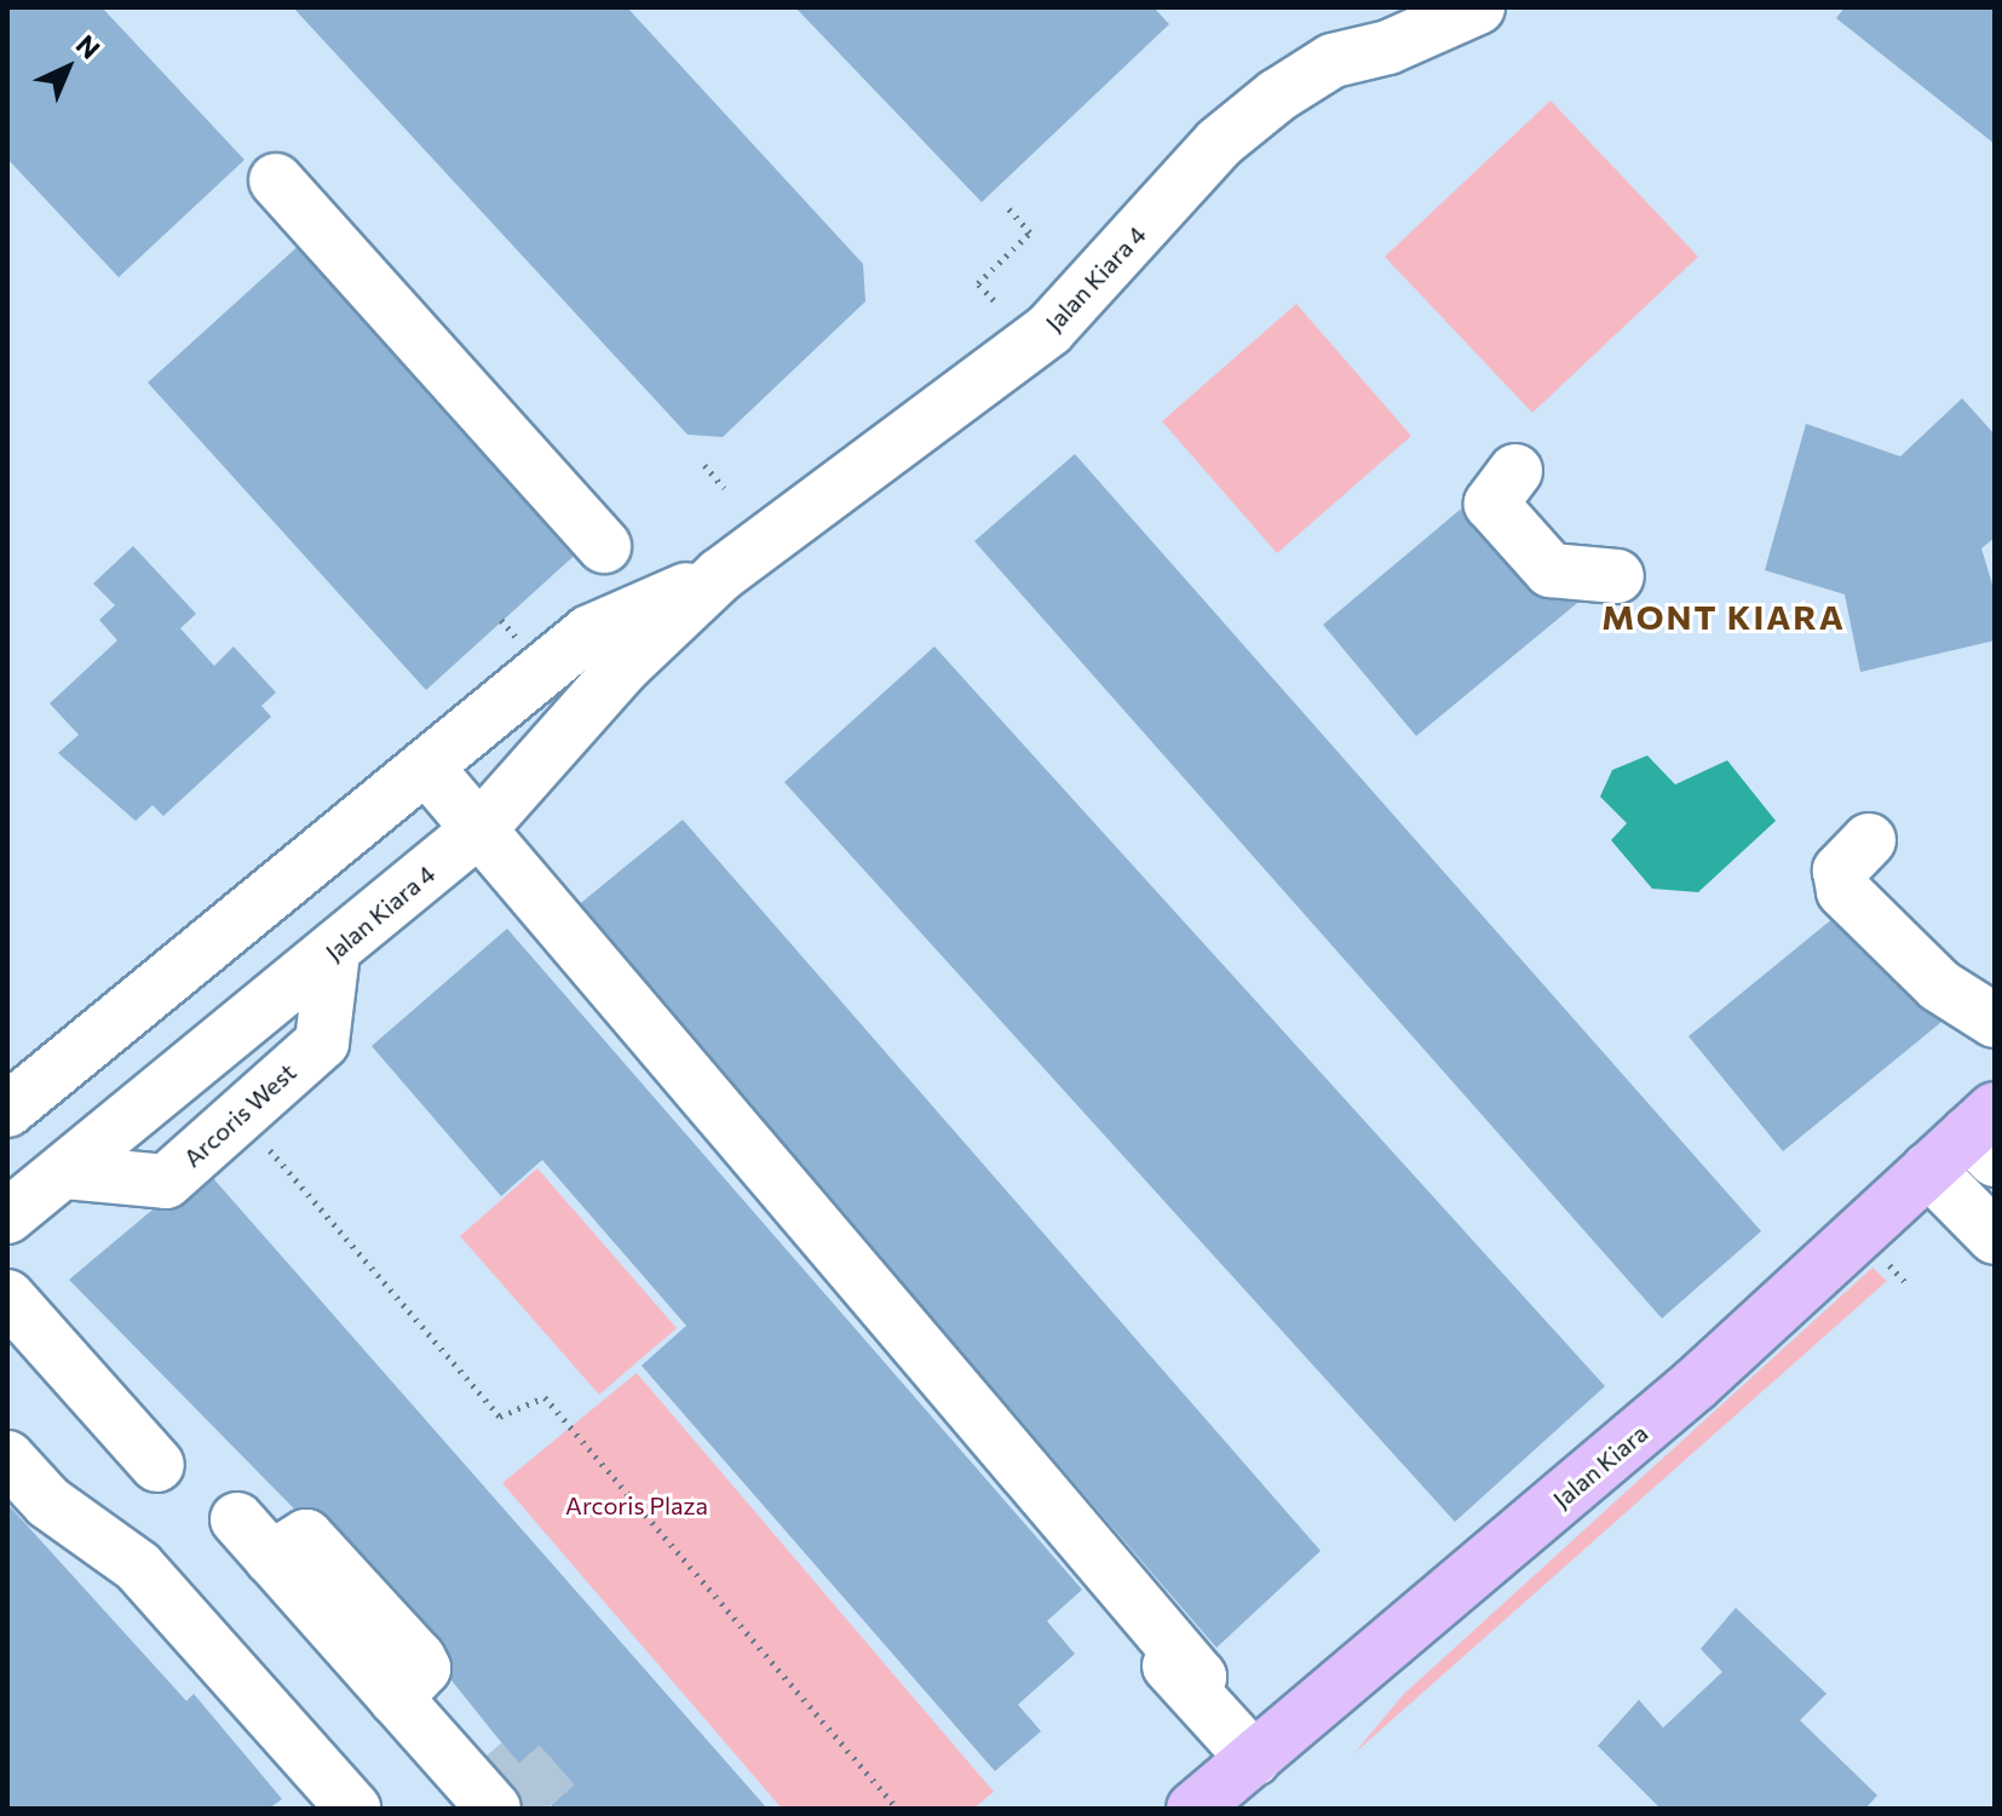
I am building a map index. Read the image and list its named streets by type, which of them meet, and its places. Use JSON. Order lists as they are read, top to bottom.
{
  "streets": {
    "main road": ["Jalan Kiara"],
    "street": ["Jalan Kiara 4", "Arcoris West"]
  },
  "crossings": [
    ["Jalan Kiara 4", "Arcoris West"]
  ],
  "districts": ["MONT KIARA"],
  "parks": ["Arcoris Plaza"],
  "north": "top right"
}
